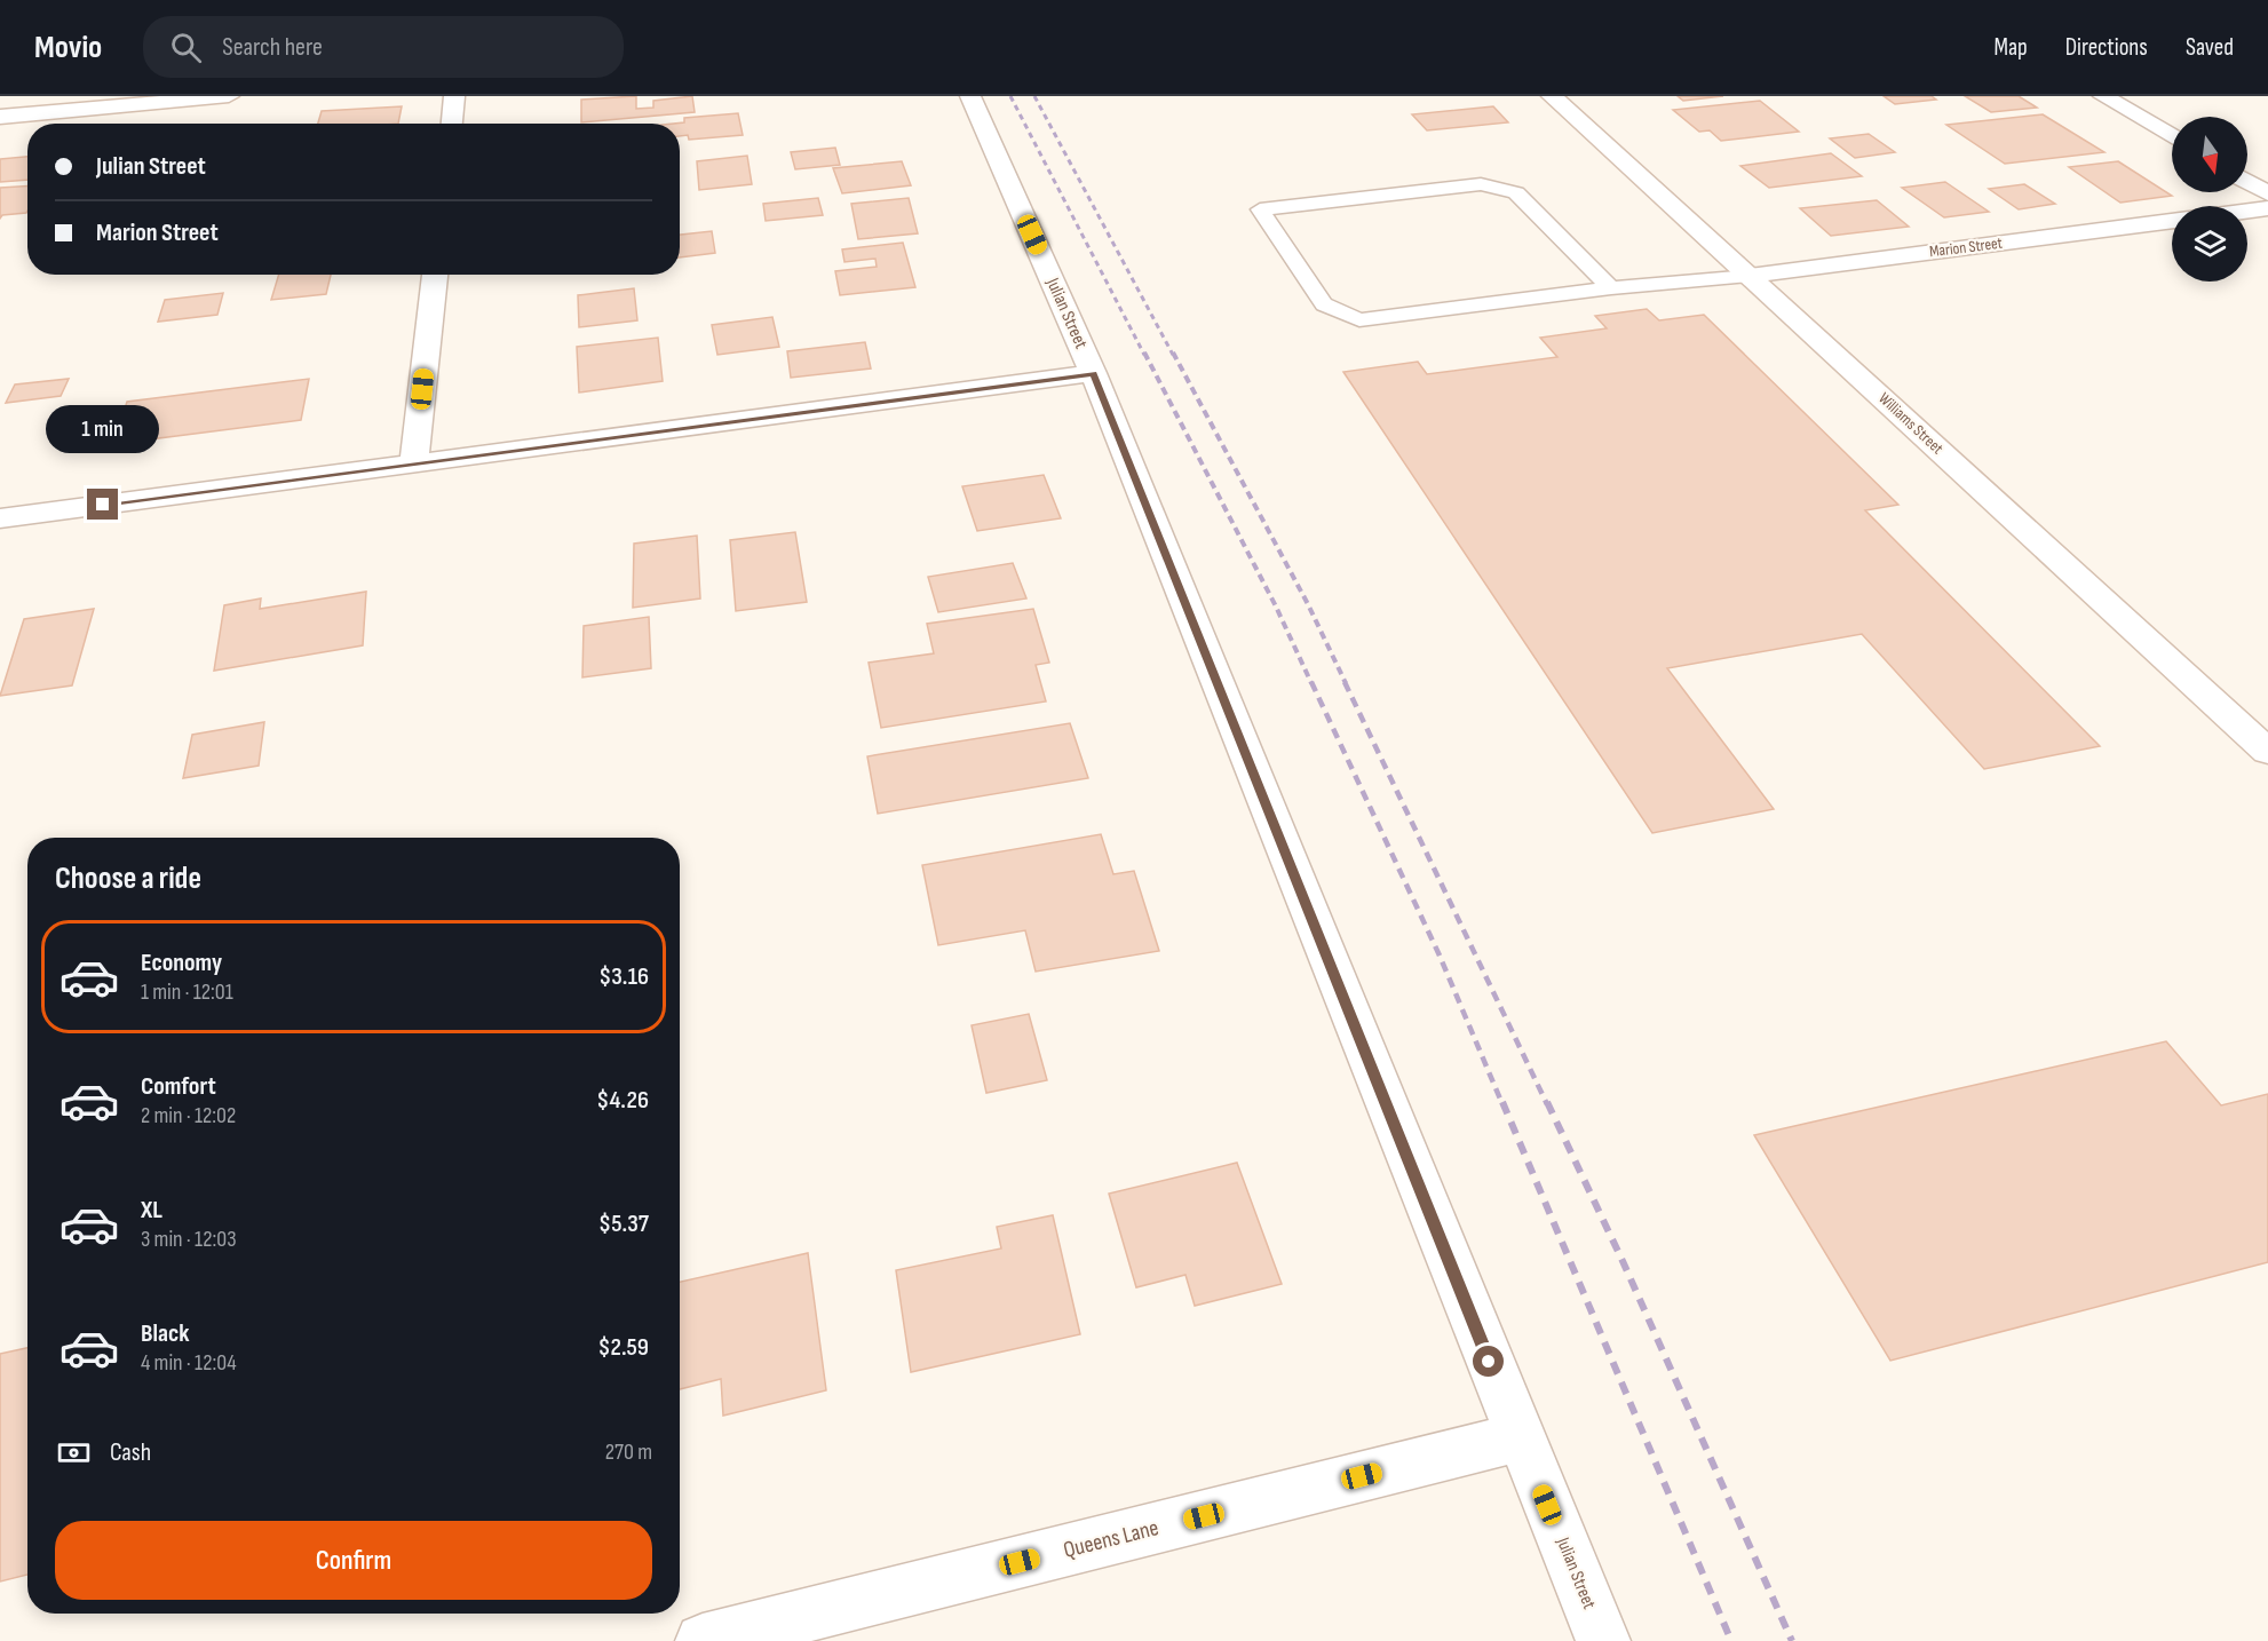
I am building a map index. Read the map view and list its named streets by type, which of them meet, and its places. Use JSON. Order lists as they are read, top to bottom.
{
  "streets": {
    "street": [
      "Marion Street",
      "Julian Street",
      "Williams Street",
      "Queens Lane"
    ]
  },
  "crossings": [
    ["Marion Street", "Williams Street"],
    ["Julian Street", "Queens Lane"]
  ],
  "north": "bottom",
  "page": {
    "header": "Movio",
    "search": "Search here",
    "nav": ["Map", "Directions", "Saved"],
    "banner": ["Julian Street", "Marion Street"],
    "bubble": "1 min",
    "heading": "Choose a ride",
    "list": [
      {
        "name": "Economy",
        "note": "1 min · 12:01",
        "value": "$3.16"
      },
      {
        "name": "Comfort",
        "note": "2 min · 12:02",
        "value": "$4.26"
      },
      {
        "name": "XL",
        "note": "3 min · 12:03",
        "value": "$5.37"
      },
      {
        "name": "Black",
        "note": "4 min · 12:04",
        "value": "$2.59"
      }
    ],
    "pay": ["Cash", "270 m"],
    "buttons": "Confirm"
  }
}
